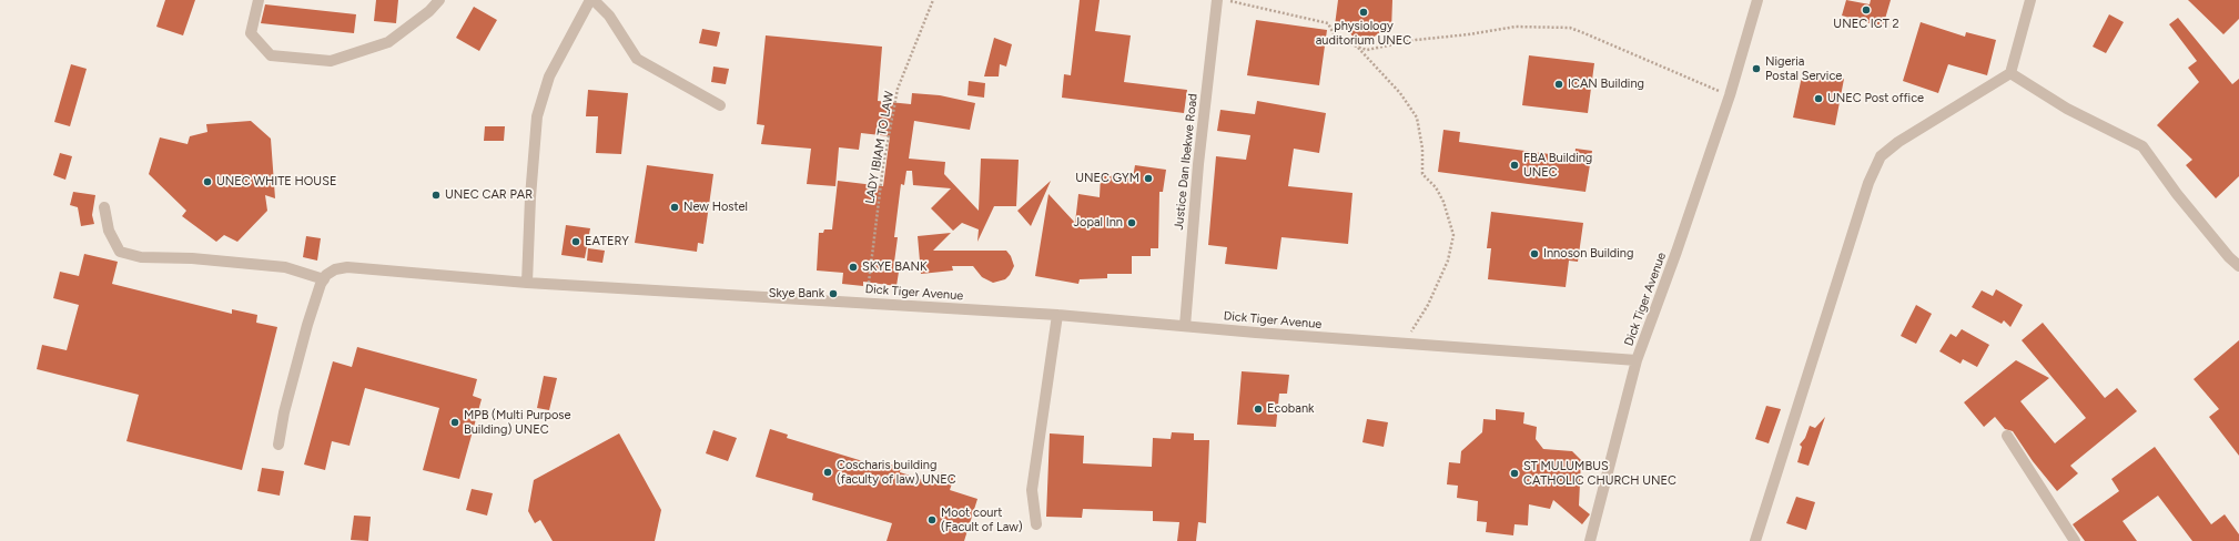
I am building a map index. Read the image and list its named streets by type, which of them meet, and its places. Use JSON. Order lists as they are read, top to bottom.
{
  "streets": {
    "street": ["Justice Dan Ibekwe Road", "Dick Tiger Avenue"],
    "path": ["LADY IBIAM TO LAW"]
  },
  "crossings": [
    ["LADY IBIAM TO LAW", "Dick Tiger Avenue"],
    ["Justice Dan Ibekwe Road", "Dick Tiger Avenue"]
  ],
  "places": [
    "UNEC ICT 2",
    "physiology auditorium UNEC",
    "Nigeria Postal Service",
    "ICAN Building",
    "UNEC Post office",
    "FBA Building UNEC",
    "UNEC GYM",
    "UNEC WHITE HOUSE",
    "UNEC CAR PAR",
    "New Hostel",
    "Jopal Inn",
    "EATERY",
    "Innoson Building",
    "SKYE BANK",
    "Skye Bank",
    "Ecobank",
    "MPB (Multi Purpose Building) UNEC",
    "Coscharis building (faculty of law) UNEC",
    "ST MULUMBUS CATHOLIC CHURCH UNEC",
    "Moot court (Facult of Law)"
  ]
}
